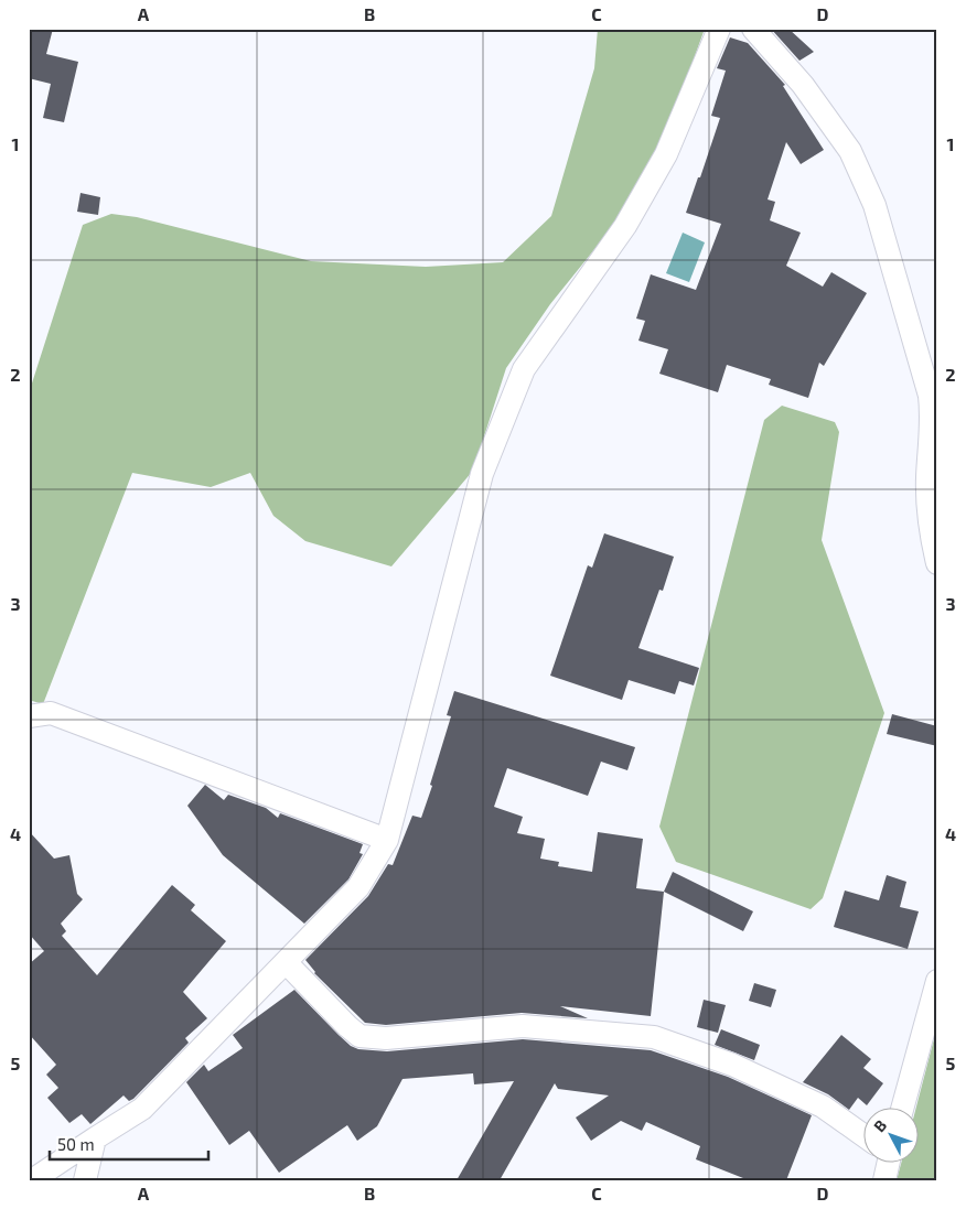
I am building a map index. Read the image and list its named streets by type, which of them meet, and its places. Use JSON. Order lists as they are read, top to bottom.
{
  "scale_bar": "50 m",
  "north": "top left",
  "grid": {
    "columns": [
      "A",
      "B",
      "C",
      "D"
    ],
    "rows": [
      "1",
      "2",
      "3",
      "4",
      "5"
    ]
  }
}
